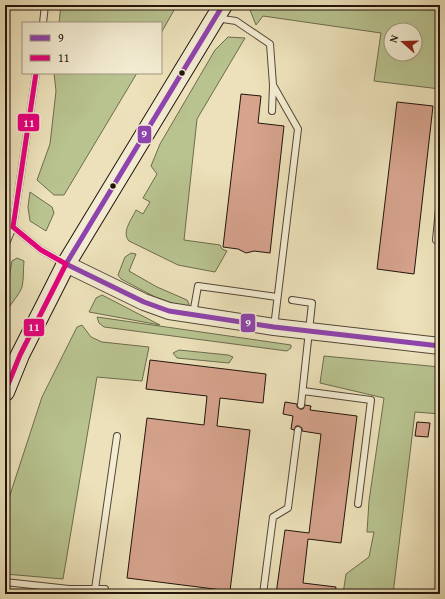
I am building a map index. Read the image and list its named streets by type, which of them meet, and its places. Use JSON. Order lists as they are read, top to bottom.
{
  "lines": ["transit line 9", "transit line 11"],
  "legend": ["9", "11"],
  "north": "left"
}
